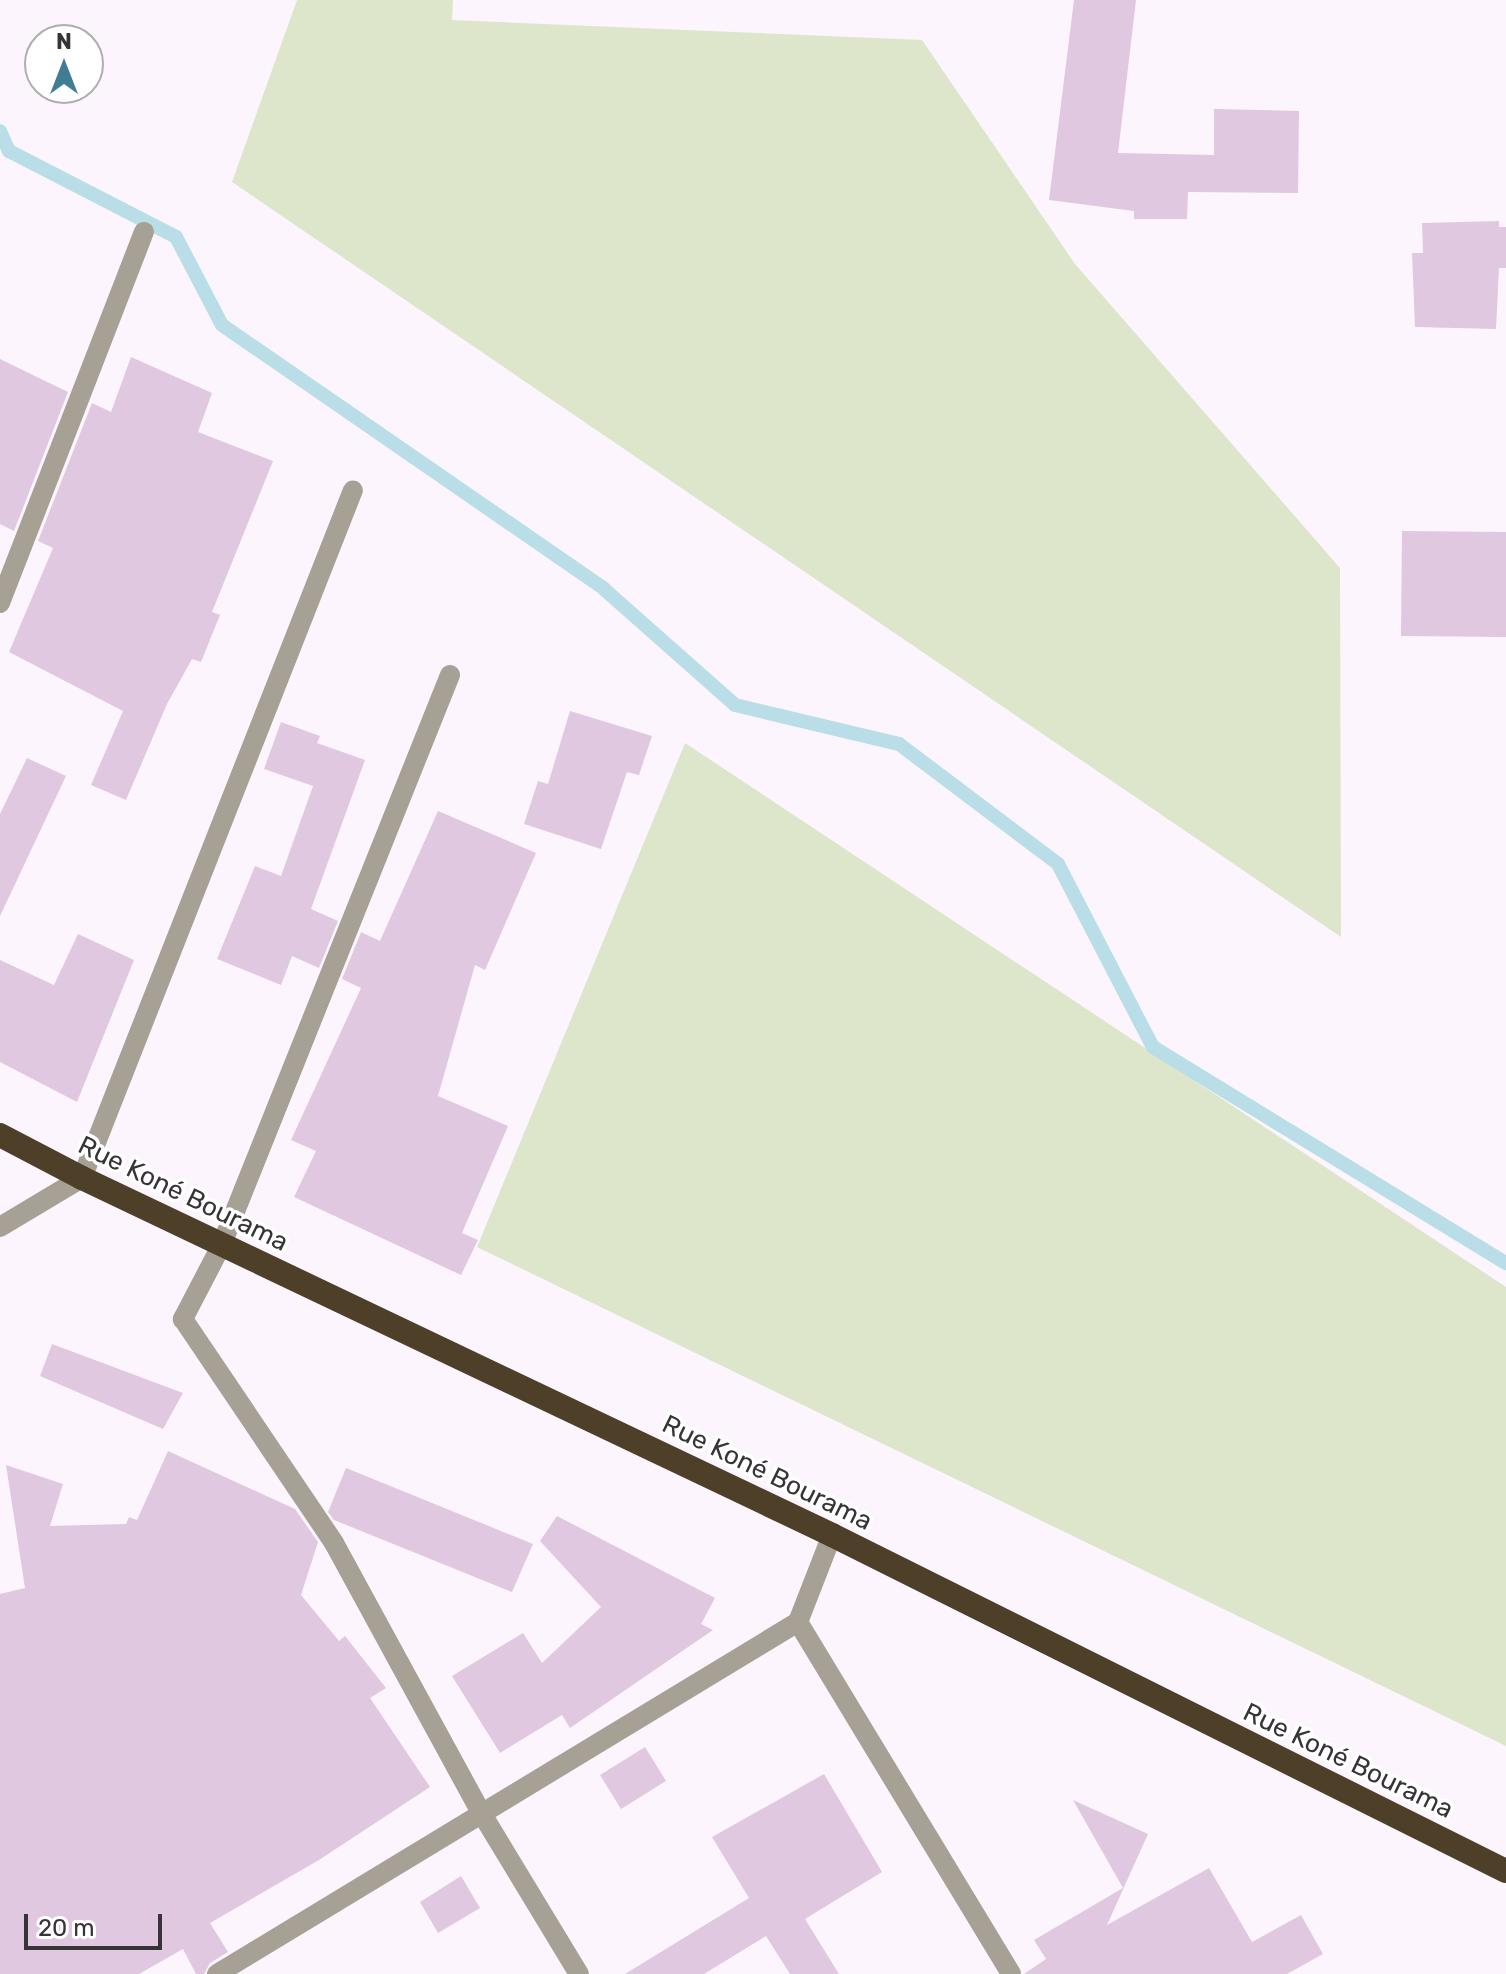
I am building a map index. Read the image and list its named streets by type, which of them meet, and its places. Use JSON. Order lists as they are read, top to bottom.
{
  "streets": {
    "highway": ["Rue Koné Bourama"]
  },
  "scale_bar": "20 m",
  "north": "top"
}
